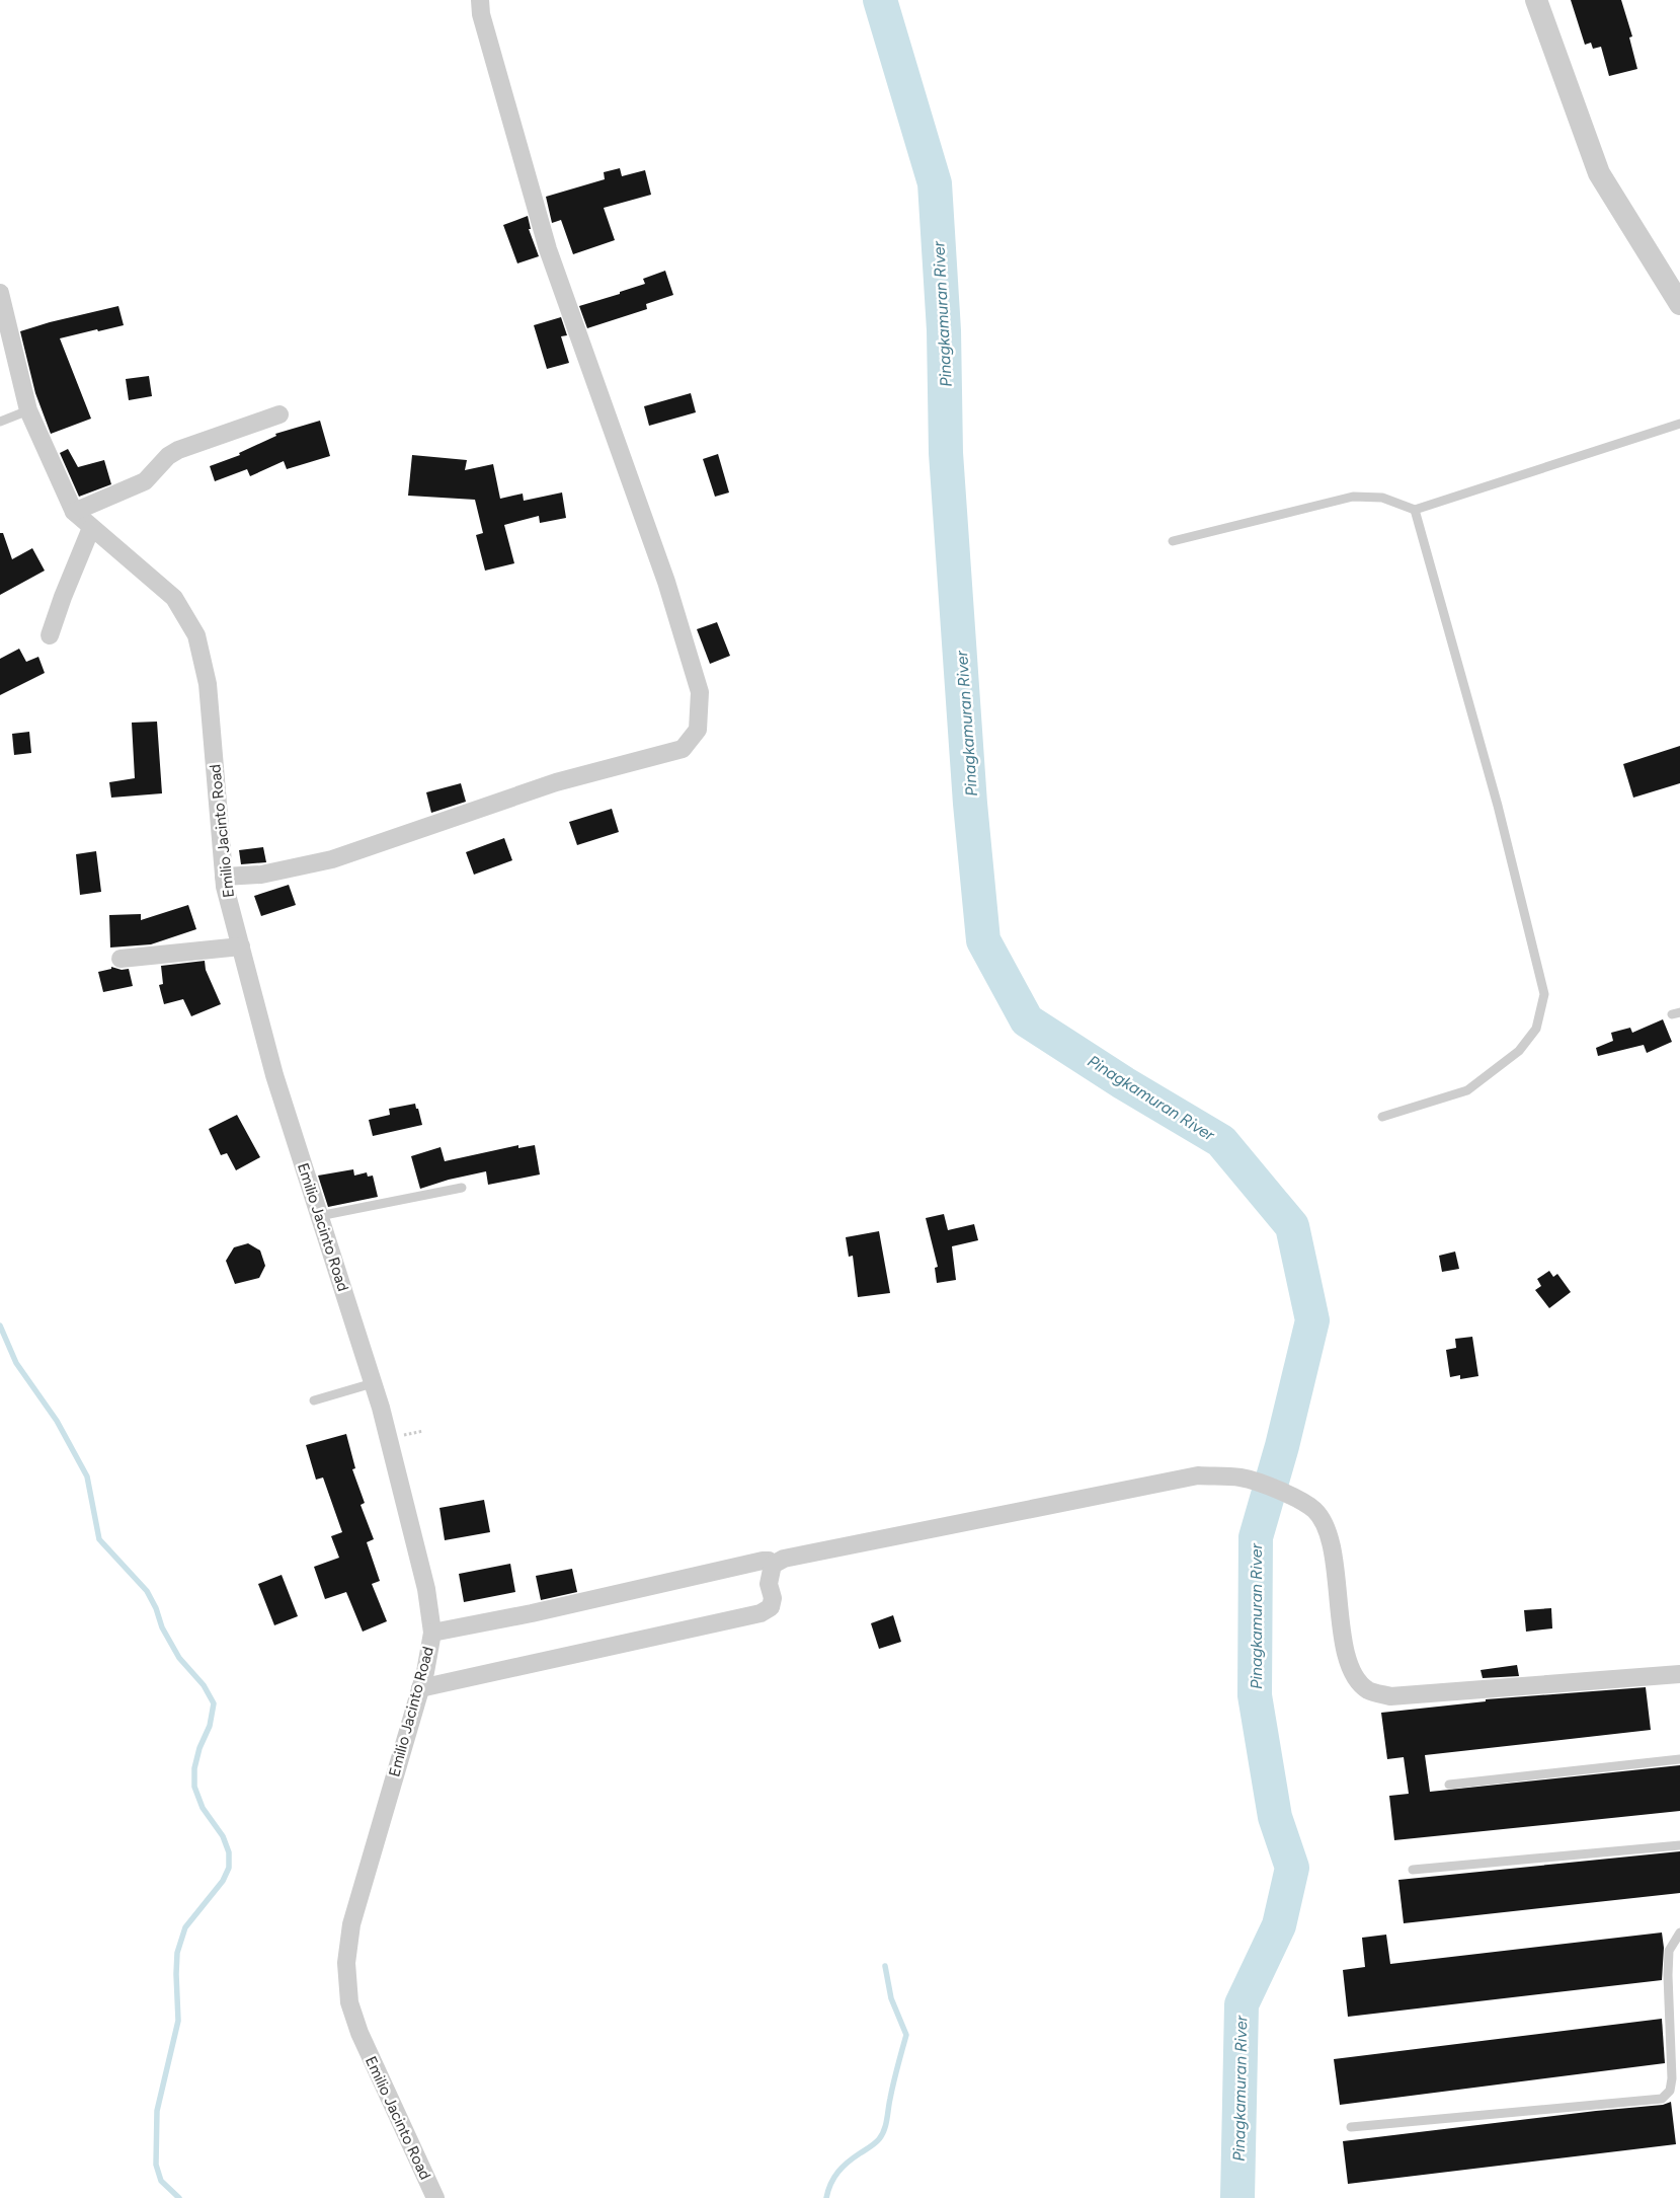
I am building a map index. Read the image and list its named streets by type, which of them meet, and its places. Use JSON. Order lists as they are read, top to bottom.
{
  "streets": {
    "street": ["Emilio Jacinto Road"]
  },
  "water": ["Pinagkamuran River"]
}
